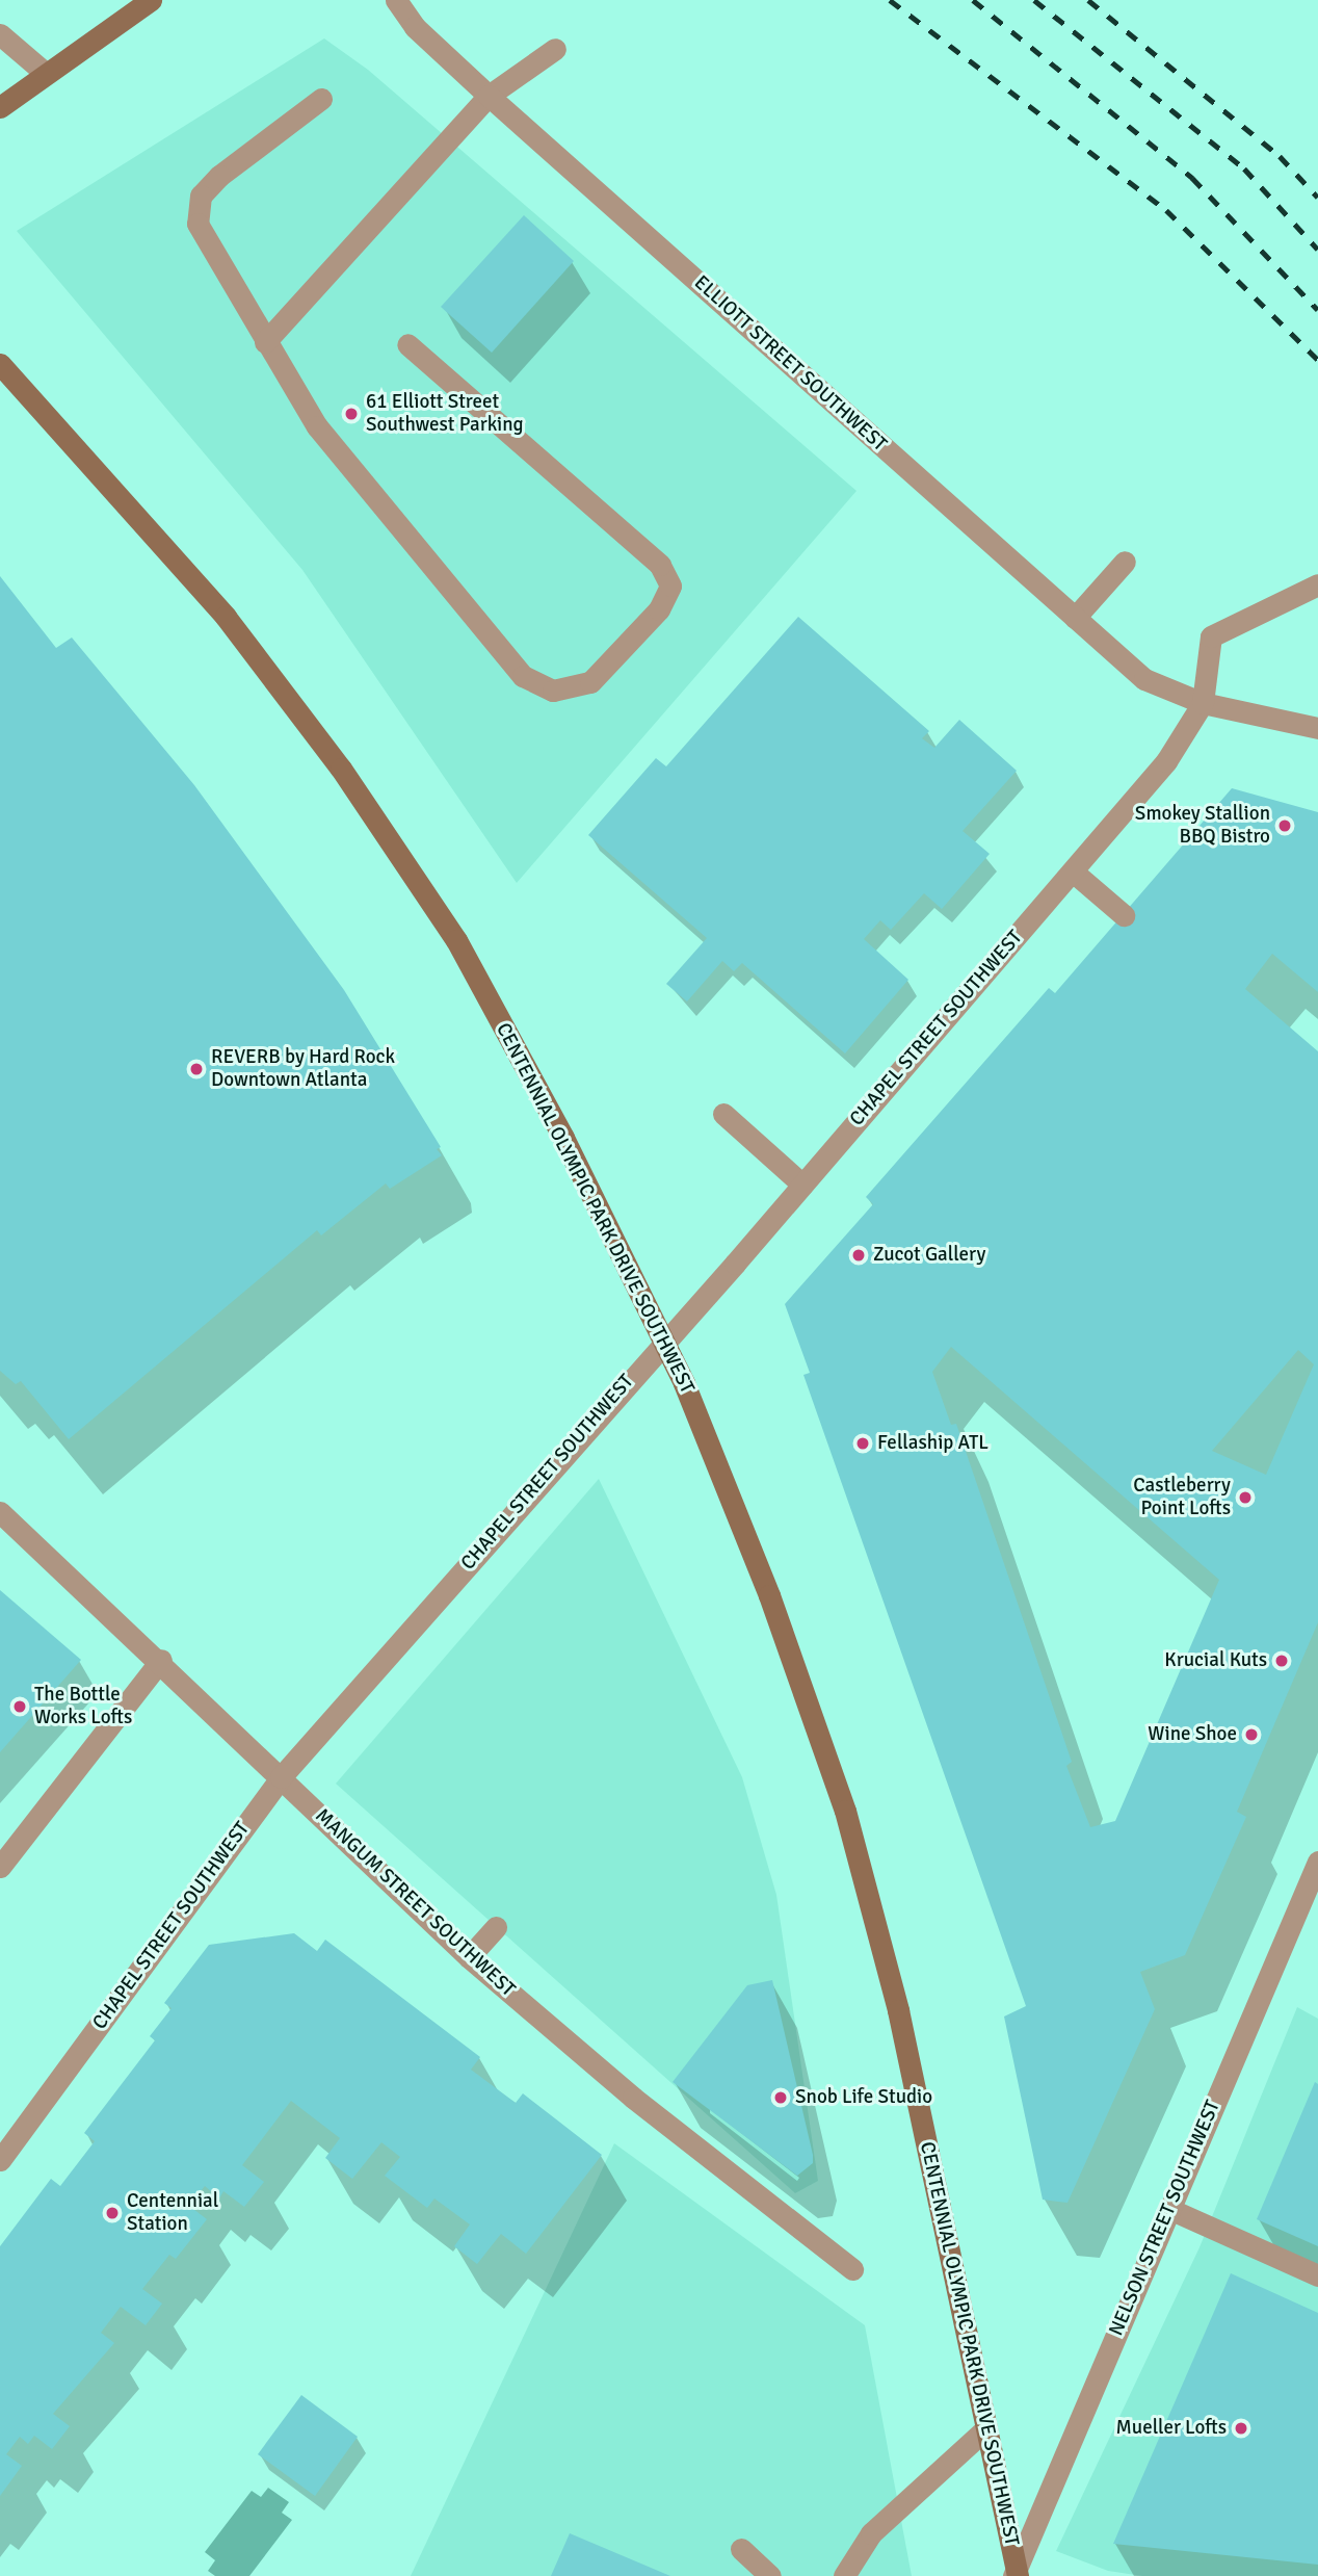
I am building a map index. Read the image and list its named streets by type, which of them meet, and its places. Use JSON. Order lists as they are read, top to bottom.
{
  "streets": {
    "street": [
      "ELLIOTT STREET SOUTHWEST",
      "CHAPEL STREET SOUTHWEST",
      "CENTENNIAL OLYMPIC PARK DRIVE SOUTHWEST",
      "MANGUM STREET SOUTHWEST",
      "NELSON STREET SOUTHWEST"
    ]
  },
  "crossings": [
    ["ELLIOTT STREET SOUTHWEST", "CHAPEL STREET SOUTHWEST"],
    ["CHAPEL STREET SOUTHWEST", "CENTENNIAL OLYMPIC PARK DRIVE SOUTHWEST"],
    ["CHAPEL STREET SOUTHWEST", "MANGUM STREET SOUTHWEST"],
    ["CENTENNIAL OLYMPIC PARK DRIVE SOUTHWEST", "NELSON STREET SOUTHWEST"]
  ],
  "places": [
    "61 Elliott Street Southwest Parking",
    "Smokey Stallion BBQ Bistro",
    "REVERB by Hard Rock Downtown Atlanta",
    "Zucot Gallery",
    "Fellaship ATL",
    "Castleberry Point Lofts",
    "Krucial Kuts",
    "The Bottle Works Lofts",
    "Wine Shoe",
    "Snob Life Studio",
    "Centennial Station",
    "Mueller Lofts"
  ]
}
